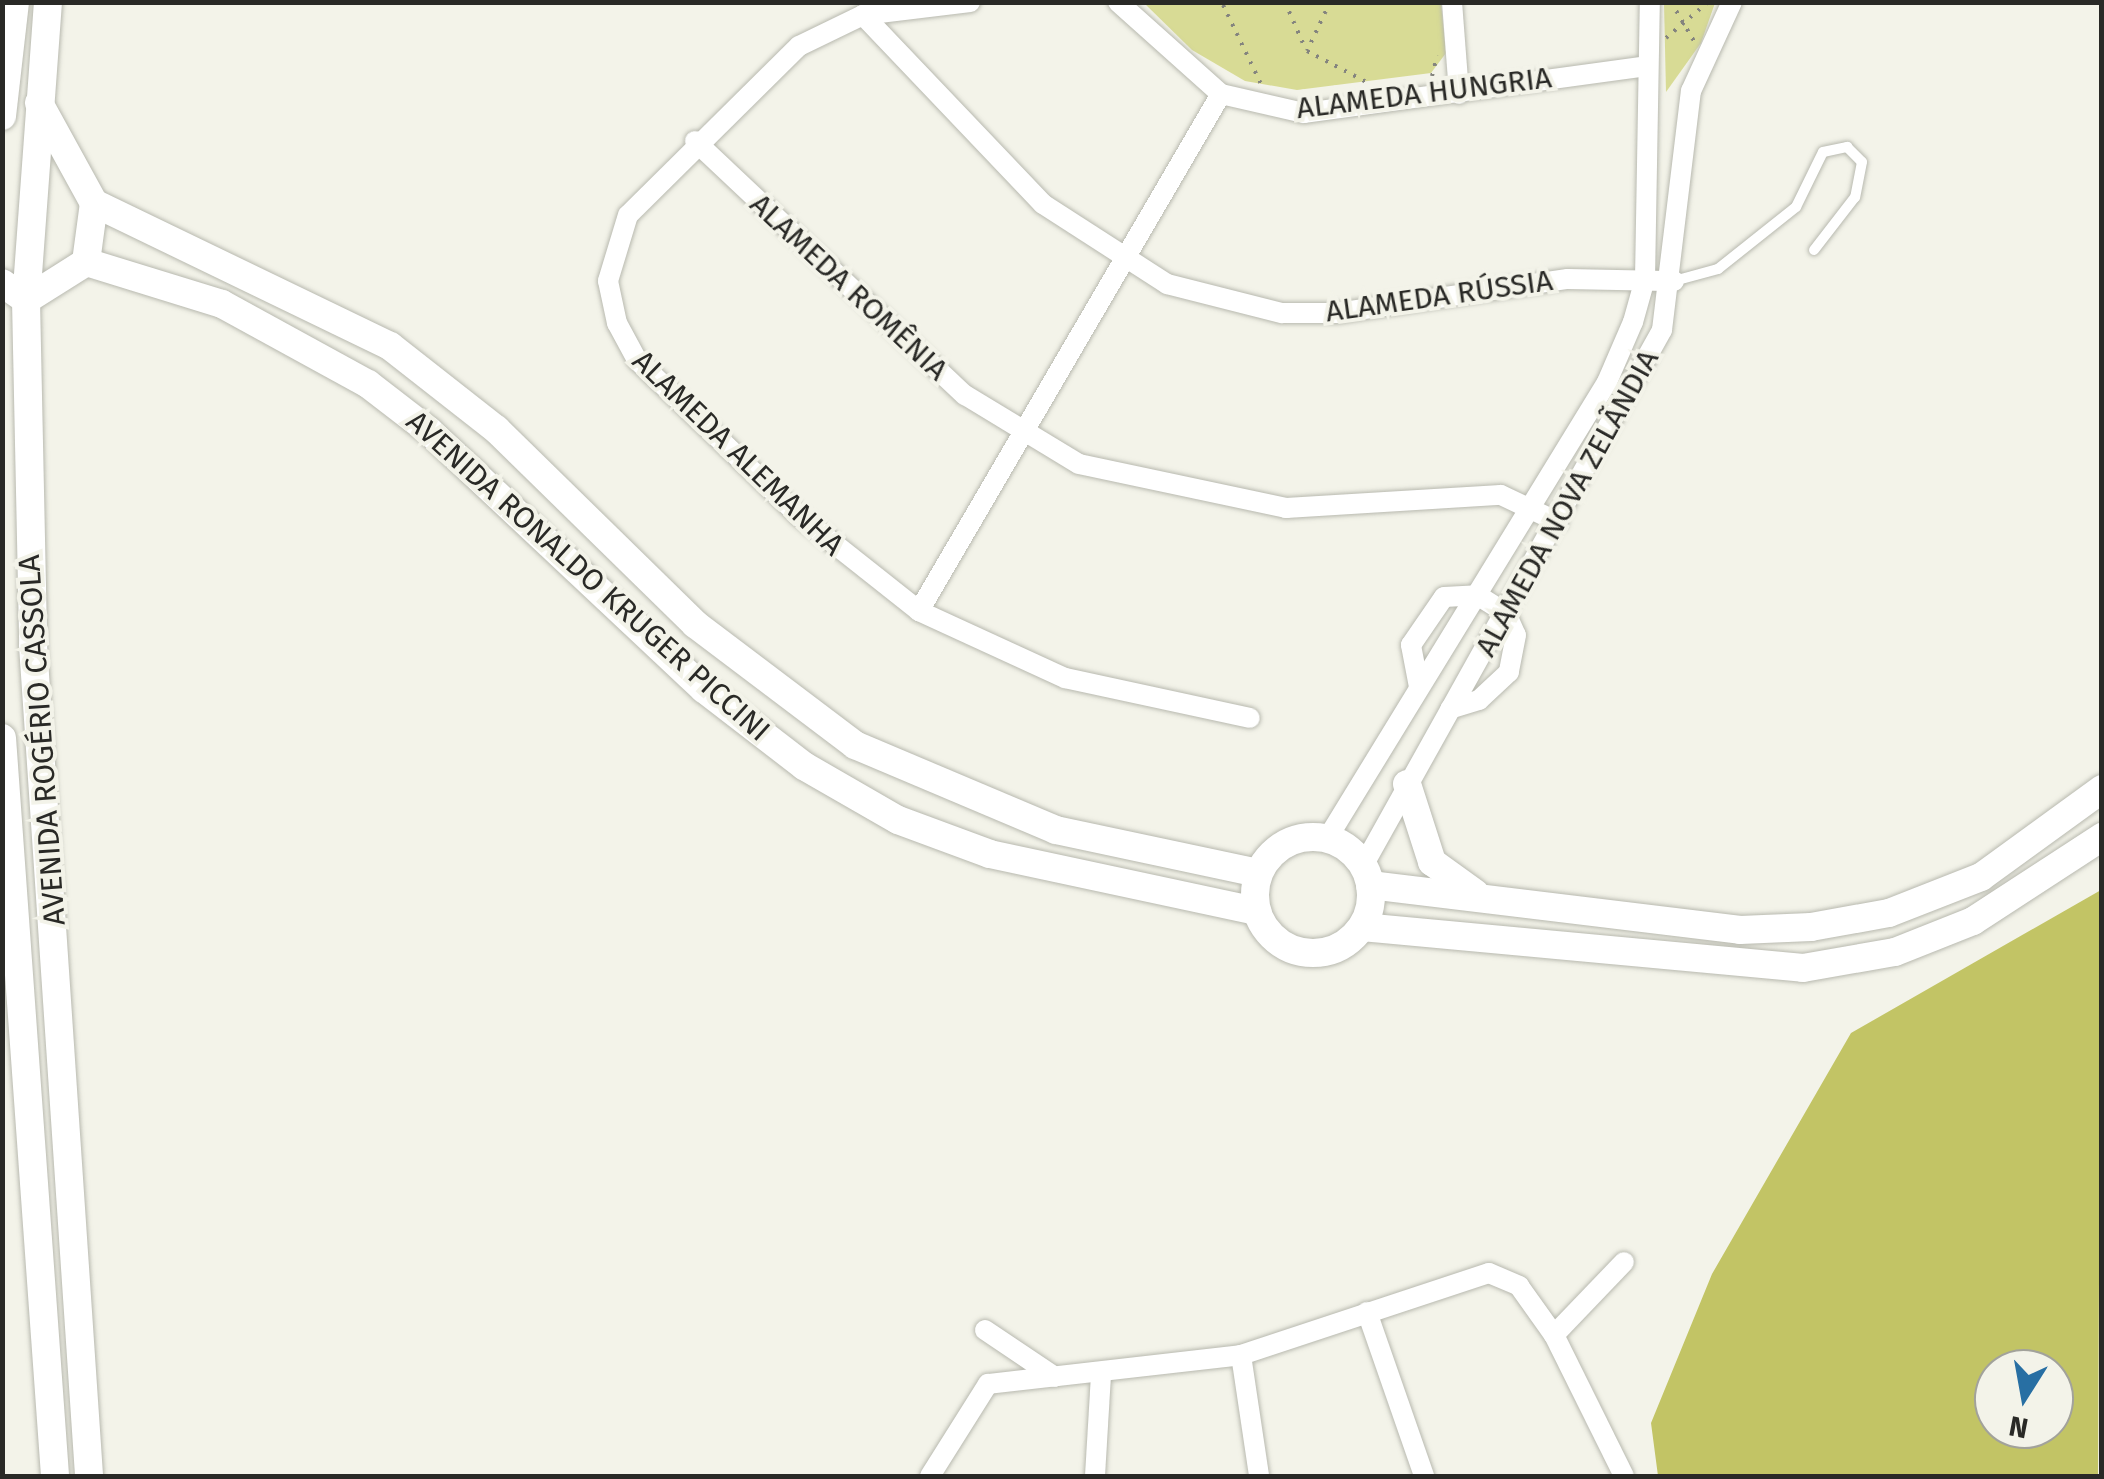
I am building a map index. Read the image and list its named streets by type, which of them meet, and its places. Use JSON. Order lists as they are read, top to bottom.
{
  "streets": {
    "main road": ["AVENIDA RONALDO KRUGER PICCINI", "AVENIDA ROGÉRIO CASSOLA"],
    "street": [
      "ALAMEDA HUNGRIA",
      "ALAMEDA ROMÊNIA",
      "ALAMEDA RÚSSIA",
      "ALAMEDA ALEMANHA",
      "ALAMEDA NOVA ZELÃNDIA"
    ]
  },
  "crossings": [
    ["ALAMEDA HUNGRIA", "ALAMEDA NOVA ZELÃNDIA"],
    ["ALAMEDA ROMÊNIA", "ALAMEDA ALEMANHA"],
    ["ALAMEDA ROMÊNIA", "ALAMEDA NOVA ZELÃNDIA"],
    ["ALAMEDA RÚSSIA", "ALAMEDA ALEMANHA"],
    ["ALAMEDA RÚSSIA", "ALAMEDA NOVA ZELÃNDIA"],
    ["ALAMEDA NOVA ZELÃNDIA", "AVENIDA RONALDO KRUGER PICCINI"]
  ],
  "north": "bottom"
}
